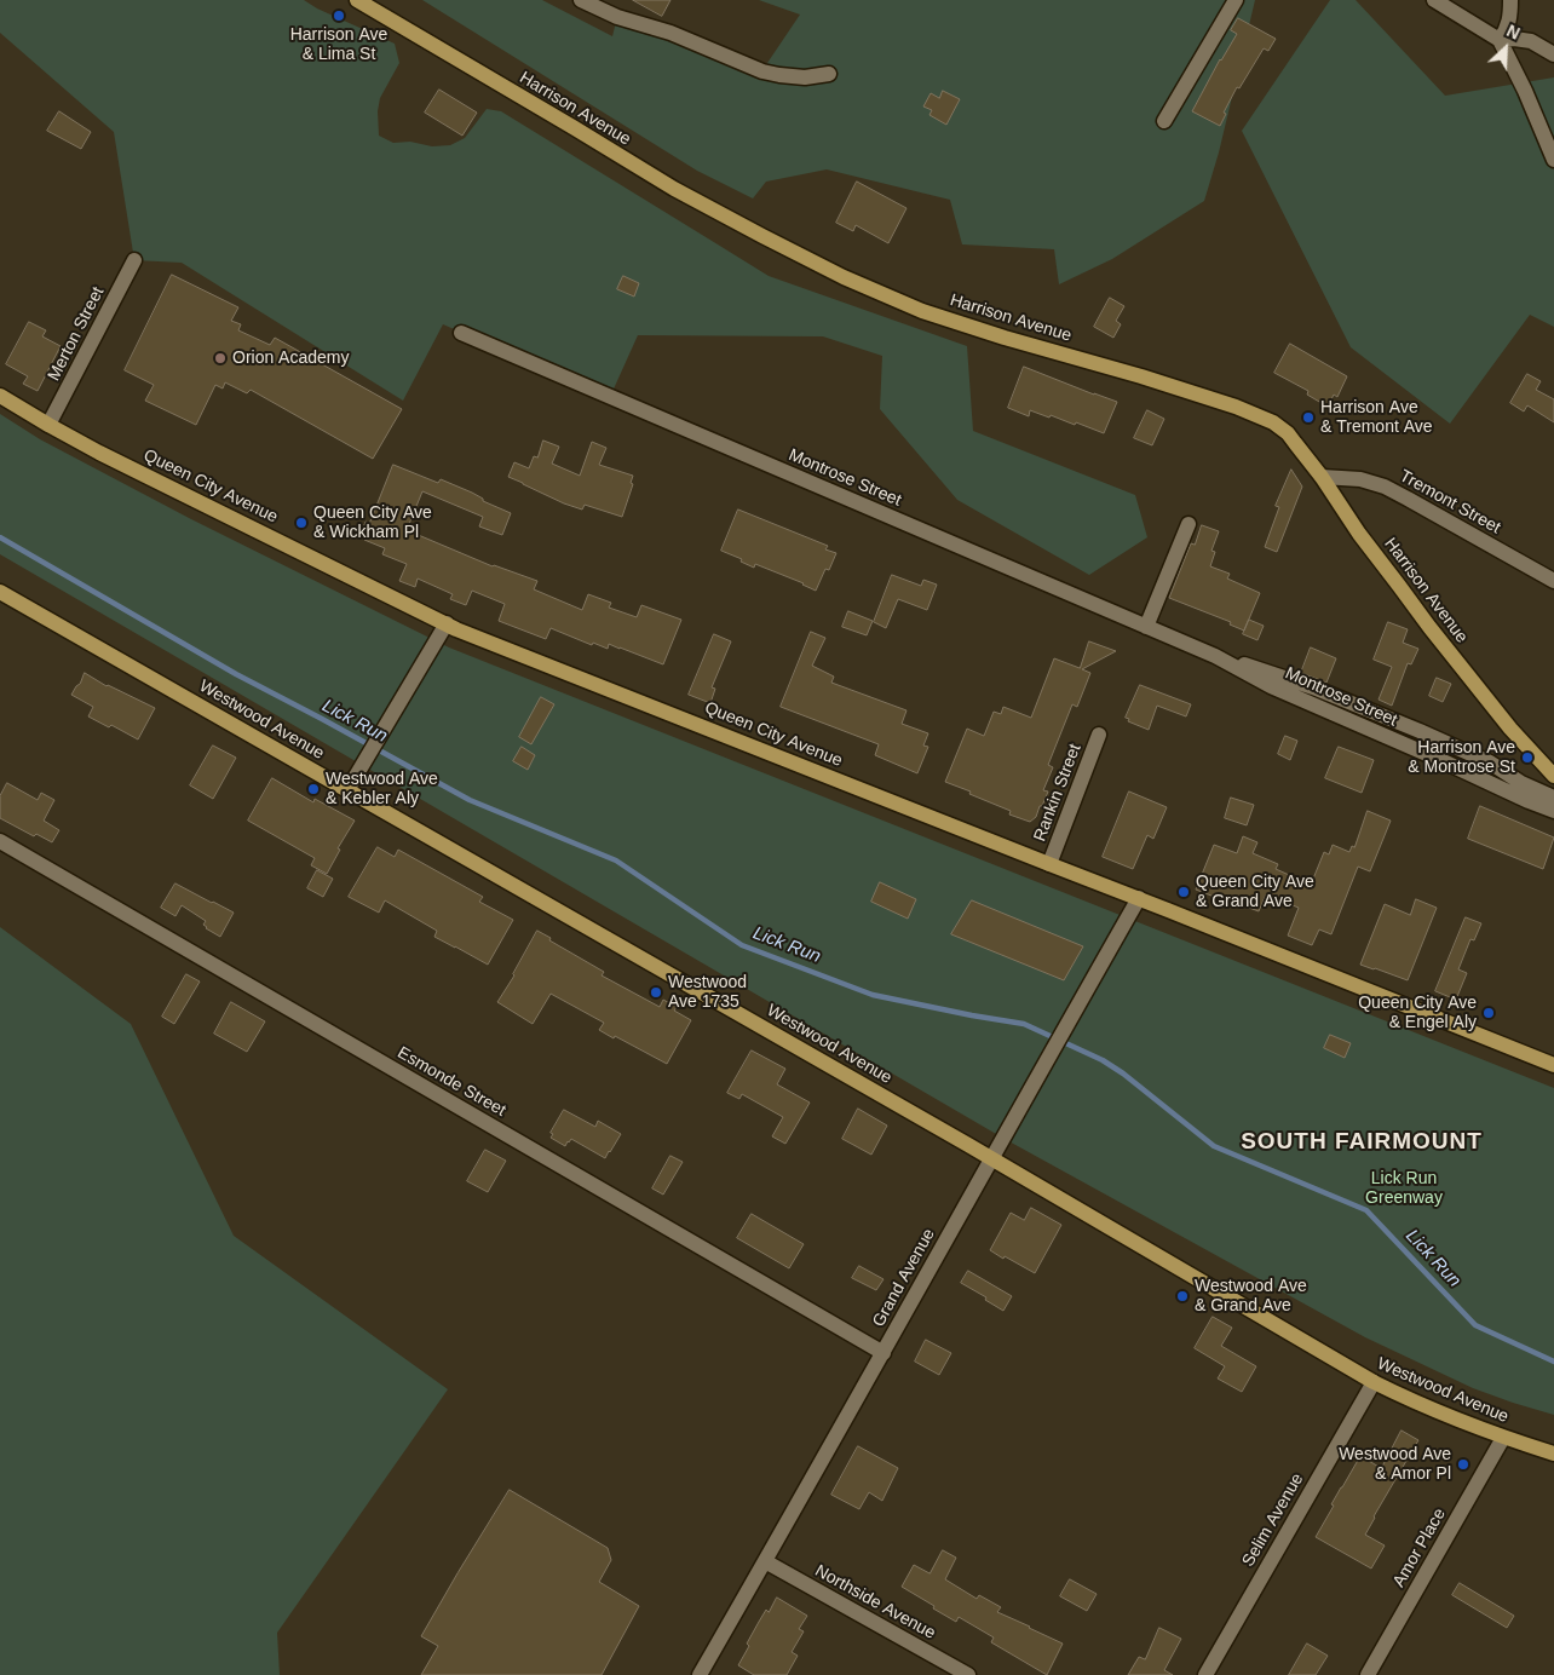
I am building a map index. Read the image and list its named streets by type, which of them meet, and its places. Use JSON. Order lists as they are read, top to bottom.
{
  "streets": {
    "main road": ["Harrison Avenue", "Queen City Avenue", "Westwood Avenue"],
    "street": [
      "Merton Street",
      "Montrose Street",
      "Tremont Street",
      "Rankin Street",
      "Esmonde Street",
      "Grand Avenue",
      "Selim Avenue",
      "Amor Place",
      "Northside Avenue"
    ]
  },
  "crossings": [
    ["Harrison Avenue", "Tremont Street"],
    ["Merton Street", "Queen City Avenue"],
    ["Queen City Avenue", "Rankin Street"],
    ["Queen City Avenue", "Grand Avenue"],
    ["Westwood Avenue", "Grand Avenue"],
    ["Westwood Avenue", "Selim Avenue"],
    ["Westwood Avenue", "Amor Place"],
    ["Esmonde Street", "Grand Avenue"],
    ["Grand Avenue", "Northside Avenue"]
  ],
  "districts": ["SOUTH FAIRMOUNT"],
  "water": ["Lick Run"],
  "parks": ["Lick Run Greenway"],
  "places": [
    "Harrison Ave & Lima St",
    "Orion Academy",
    "Harrison Ave & Tremont Ave",
    "Queen City Ave & Wickham Pl",
    "Harrison Ave & Montrose St",
    "Westwood Ave & Kebler Aly",
    "Queen City Ave & Grand Ave",
    "Westwood Ave 1735",
    "Queen City Ave & Engel Aly",
    "Westwood Ave & Grand Ave",
    "Westwood Ave & Amor Pl"
  ],
  "north": "top right"
}
